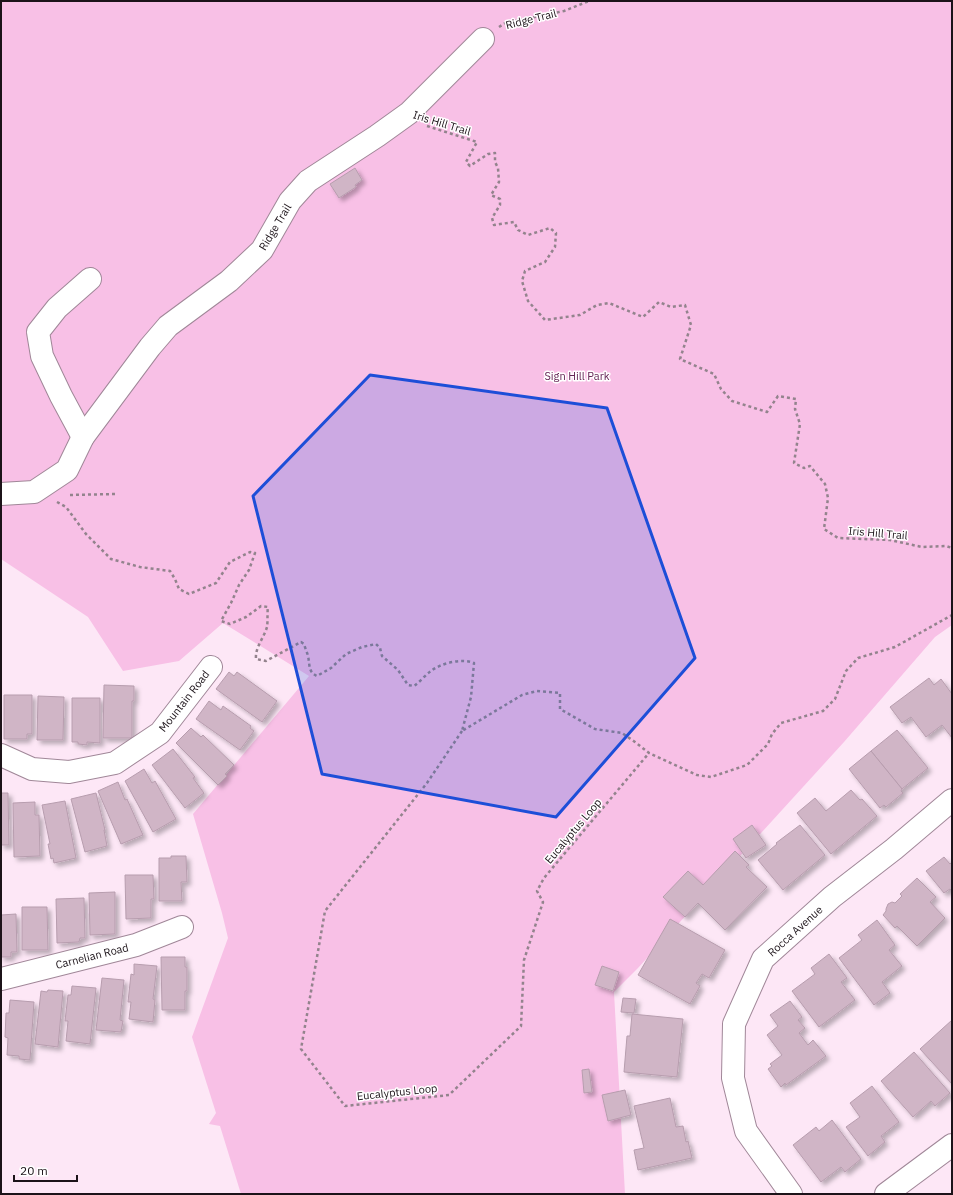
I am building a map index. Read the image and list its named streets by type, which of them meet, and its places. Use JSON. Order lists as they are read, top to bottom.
{
  "streets": {
    "street": [
      "Ridge Trail",
      "Mountain Road",
      "Rocca Avenue",
      "Carnelian Road"
    ],
    "path": ["Iris Hill Trail", "Eucalyptus Loop"]
  },
  "crossings": [
    ["Ridge Trail", "Iris Hill Trail"]
  ],
  "parks": ["Sign Hill Park"],
  "scale_bar": "20 m"
}
